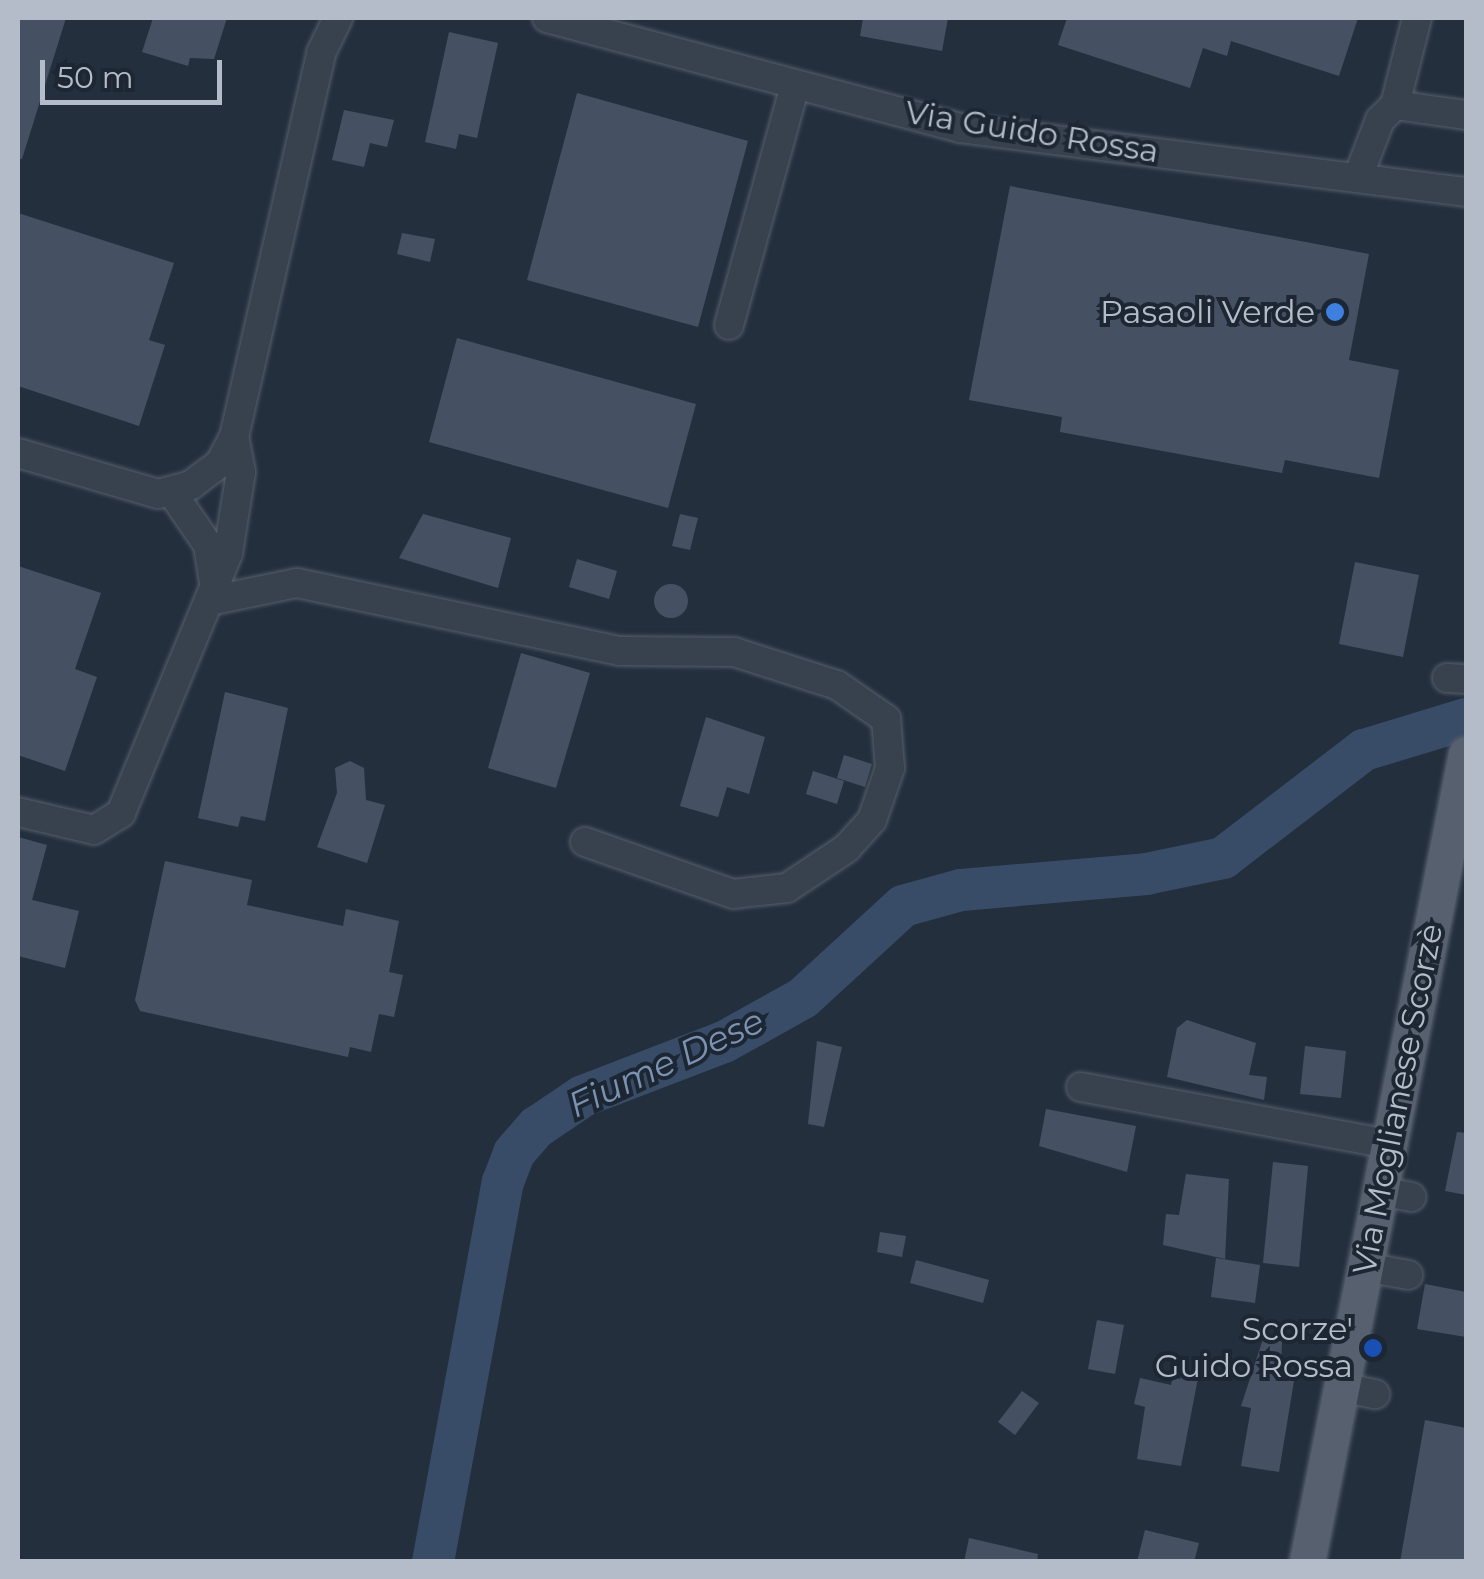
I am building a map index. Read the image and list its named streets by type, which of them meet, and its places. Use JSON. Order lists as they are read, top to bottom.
{
  "streets": {
    "main road": ["Via Moglianese Scorzè"],
    "street": ["Via Guido Rossa"]
  },
  "water": ["Fiume Dese"],
  "places": ["Pasaoli Verde", "Scorze' Guido Rossa"],
  "scale_bar": "50 m"
}
